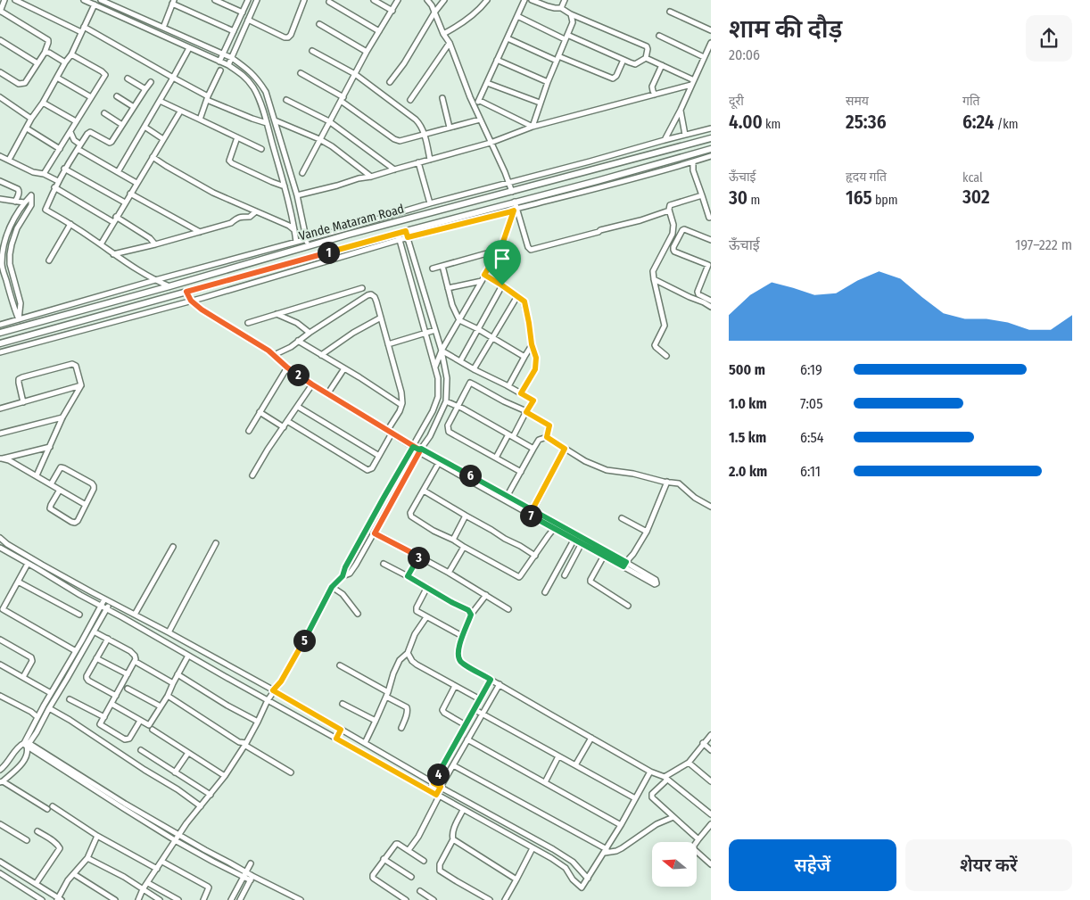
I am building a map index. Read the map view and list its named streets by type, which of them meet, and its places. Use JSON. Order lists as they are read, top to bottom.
{
  "streets": {
    "main road": ["Vande Mataram Road"]
  },
  "north": "left",
  "page": {
    "heading": ["शाम की दौड़", "20:06"],
    "stats": [
      ["दूरी", "4.00 km"],
      ["समय", "25:36"],
      ["गति", "6:24 /km"],
      ["ऊँचाई", "30 m"],
      ["हृदय गति", "165 bpm"],
      ["kcal", "302"]
    ],
    "chart": ["ऊँचाई", "197–222 m"],
    "pins": [
      "1",
      "2",
      "6",
      "7",
      "3",
      "5",
      "4"
    ],
    "list": [
      {
        "name": "500 m",
        "note": "6:19"
      },
      {
        "name": "1.0 km",
        "note": "7:05"
      },
      {
        "name": "1.5 km",
        "note": "6:54"
      },
      {
        "name": "2.0 km",
        "note": "6:11"
      }
    ],
    "buttons": ["सहेजें", "शेयर करें"]
  }
}
